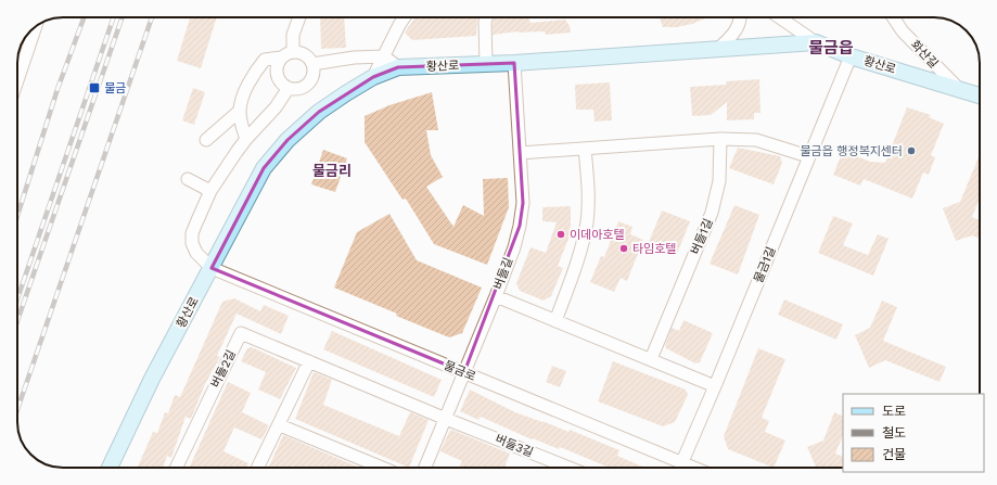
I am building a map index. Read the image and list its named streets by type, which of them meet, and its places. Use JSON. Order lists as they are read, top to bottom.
{
  "streets": {
    "main road": ["황산로"],
    "street": [
      "화산길",
      "버들1길",
      "물금1길",
      "버들길",
      "버들2길",
      "물금로",
      "버들3길"
    ]
  },
  "crossings": [
    ["화산길", "황산로"],
    ["황산로", "물금1길"],
    ["황산로", "버들길"],
    ["황산로", "물금로"],
    ["물금1길", "물금로"],
    ["버들길", "버들2길"],
    ["버들길", "물금로"],
    ["버들길", "버들3길"],
    ["버들2길", "버들3길"]
  ],
  "districts": ["물금읍", "물금리"],
  "places": {
    "transit": ["물금"],
    "other": ["물금읍 행정복지센터", "이데아호텔", "타임호텔"]
  },
  "legend": ["도로", "철도", "건물"]
}
